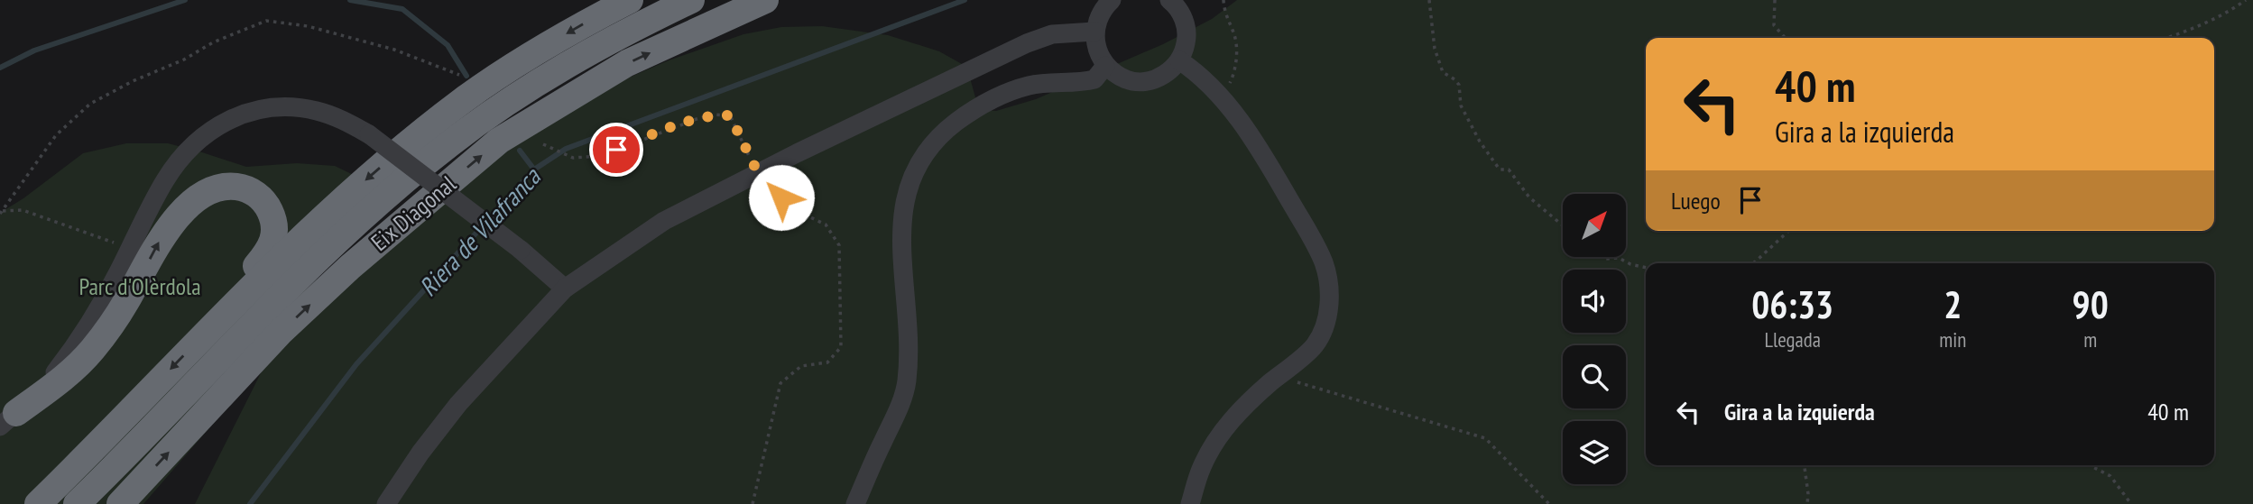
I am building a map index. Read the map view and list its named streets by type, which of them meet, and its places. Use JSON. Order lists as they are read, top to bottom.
{
  "streets": {
    "highway": ["Eix Diagonal"]
  },
  "water": ["Riera de Vilafranca"],
  "parks": ["Parc d'Olèrdola"],
  "north": "top right",
  "page": {
    "turn": ["40 m", "Gira a la izquierda"],
    "then": "Luego",
    "eta": [
      "06:33",
      "Llegada",
      "2",
      "min",
      "90",
      "m"
    ],
    "list": [
      {
        "name": "Gira a la izquierda",
        "value": "40 m"
      }
    ]
  }
}
